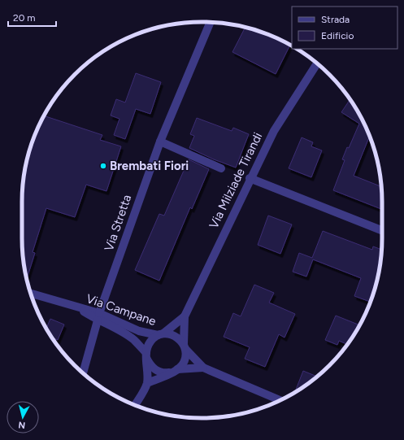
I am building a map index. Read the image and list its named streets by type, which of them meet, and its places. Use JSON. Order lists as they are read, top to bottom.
{
  "streets": {
    "street": ["Via Milziade Tirandi", "Via Stretta", "Via Campane"]
  },
  "crossings": [
    ["Via Milziade Tirandi", "Via Campane"],
    ["Via Stretta", "Via Campane"]
  ],
  "places": ["Brembati Fiori"],
  "legend": ["Strada", "Edificio"],
  "scale_bar": "20 m",
  "north": "bottom"
}
